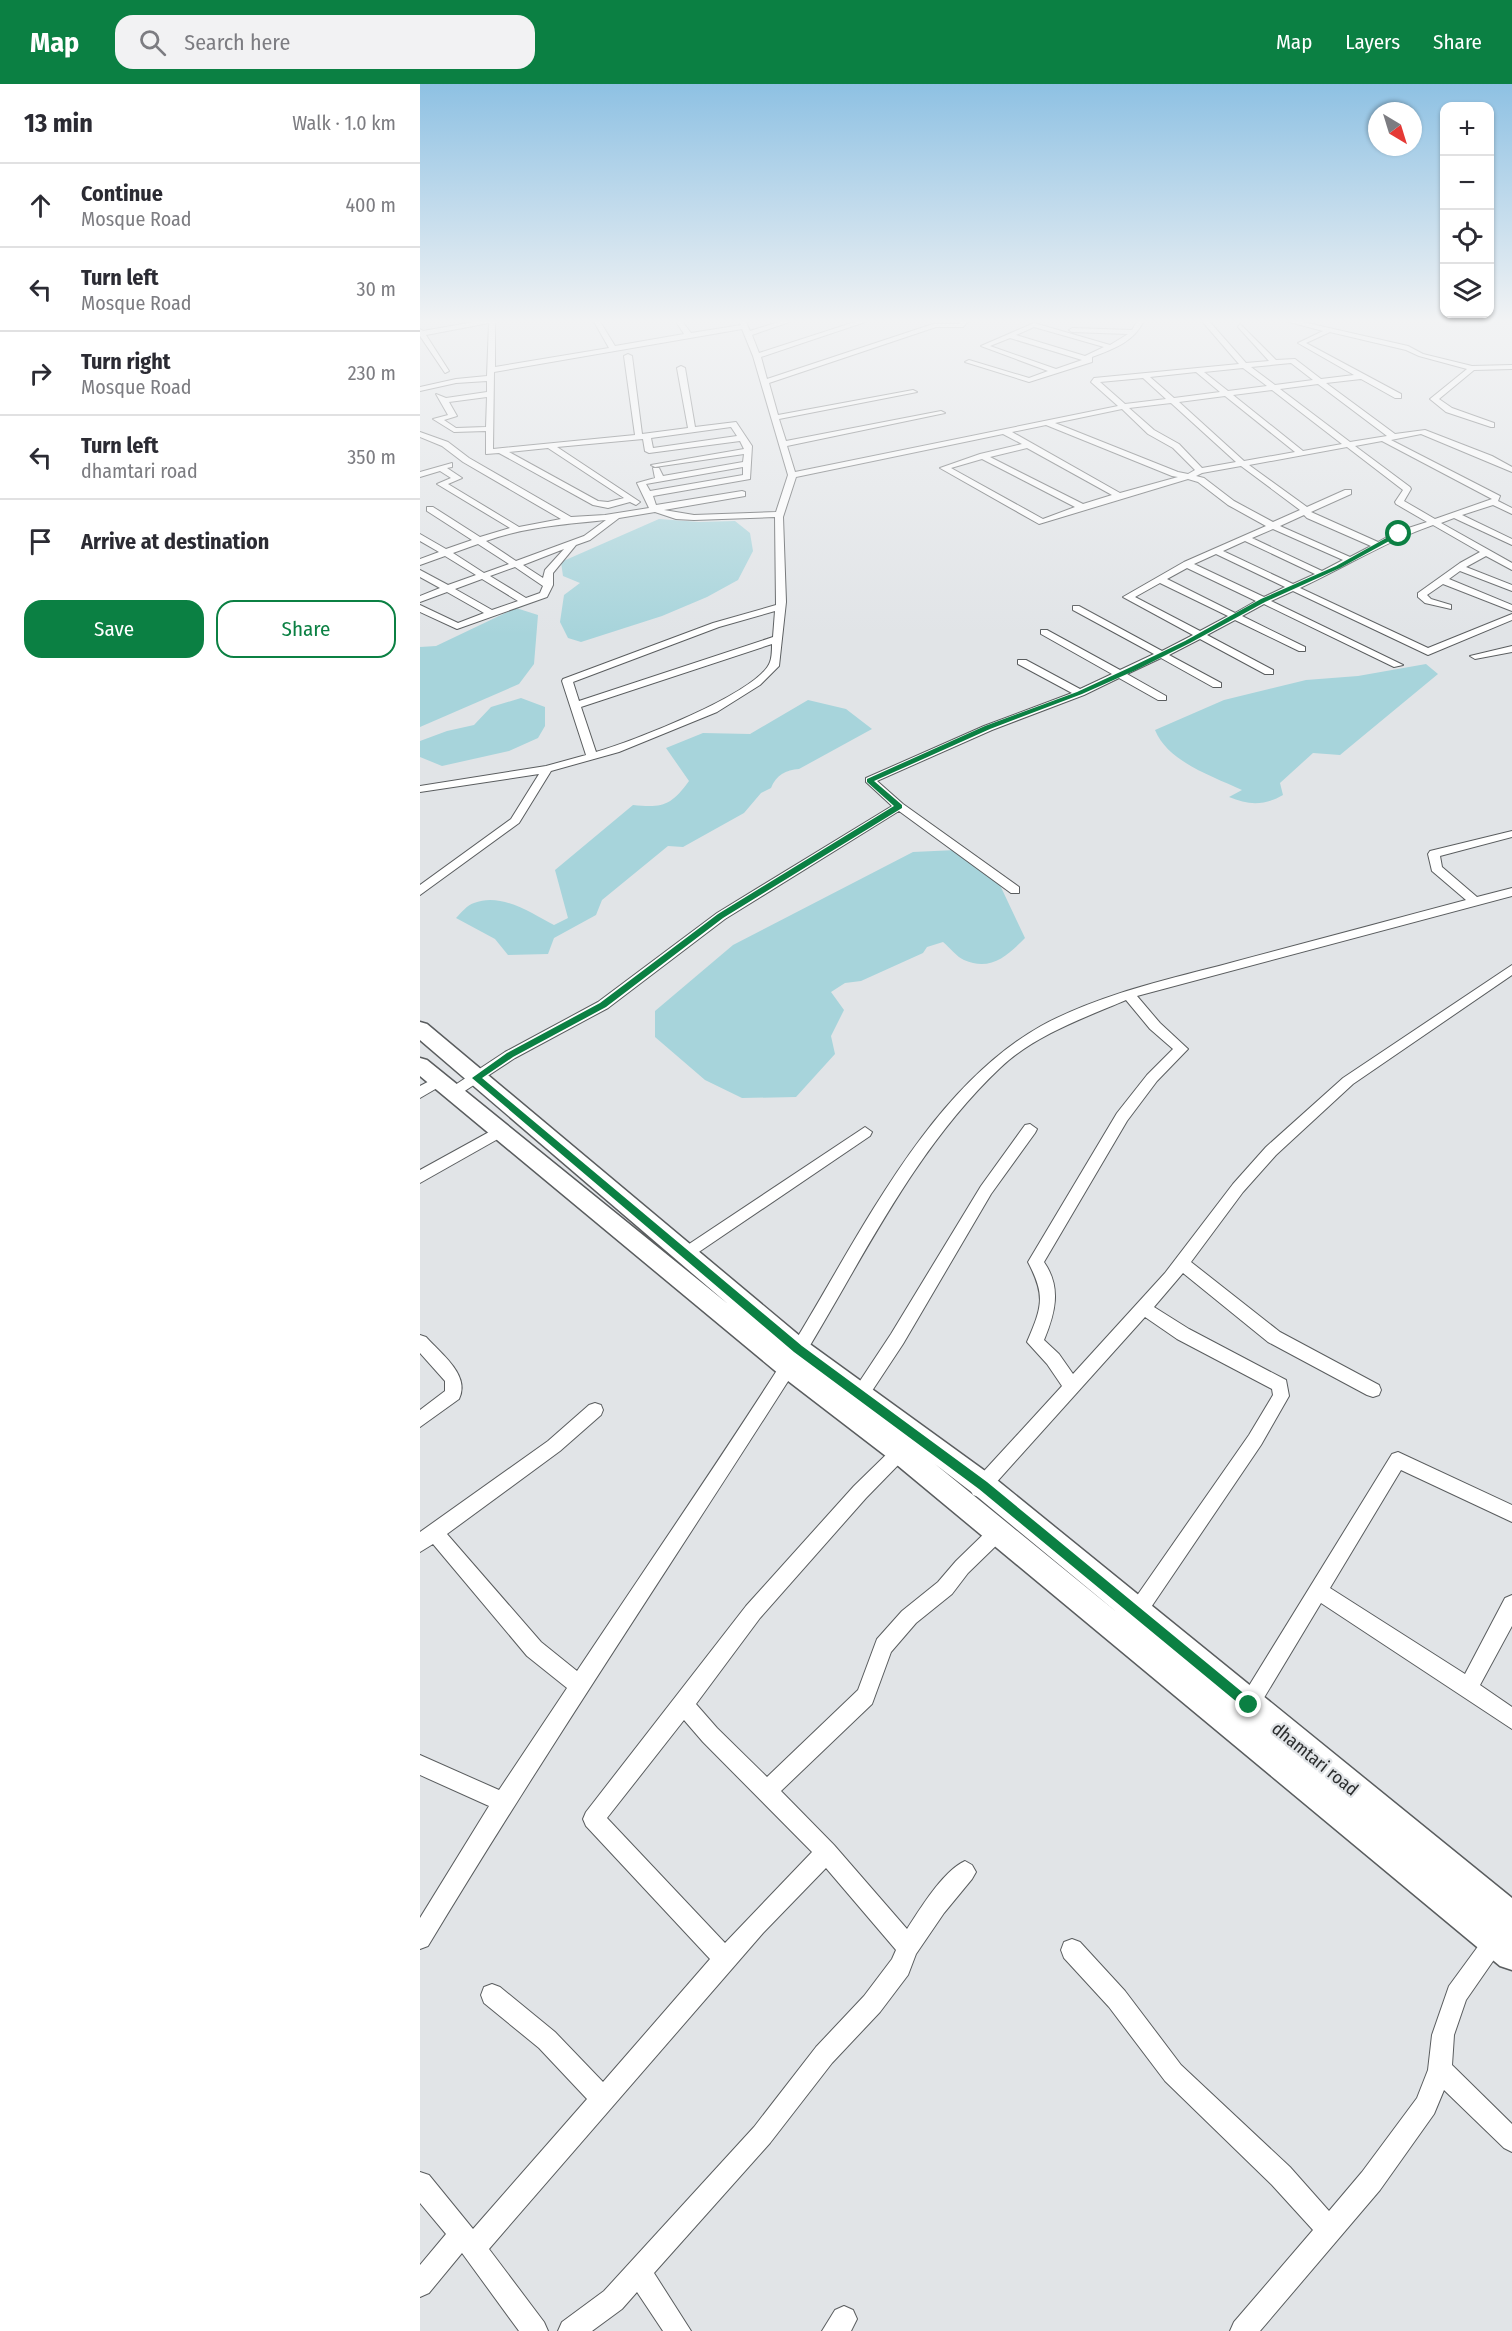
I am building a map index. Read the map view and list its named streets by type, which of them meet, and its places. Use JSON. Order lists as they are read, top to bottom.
{
  "streets": {
    "main road": ["dhamtari road"]
  },
  "north": "bottom right",
  "page": {
    "header": "Map",
    "search": "Search here",
    "nav": ["Map", "Layers", "Share"],
    "heading": ["13 min", "Walk · 1.0 km"],
    "map_buttons": ["+", "−"],
    "list": [
      ["Continue", "Mosque Road", "400 m"],
      ["Turn left", "Mosque Road", "30 m"],
      ["Turn right", "Mosque Road", "230 m"],
      ["Turn left", "dhamtari road", "350 m"],
      "Arrive at destination"
    ],
    "buttons": ["Save", "Share"]
  }
}
